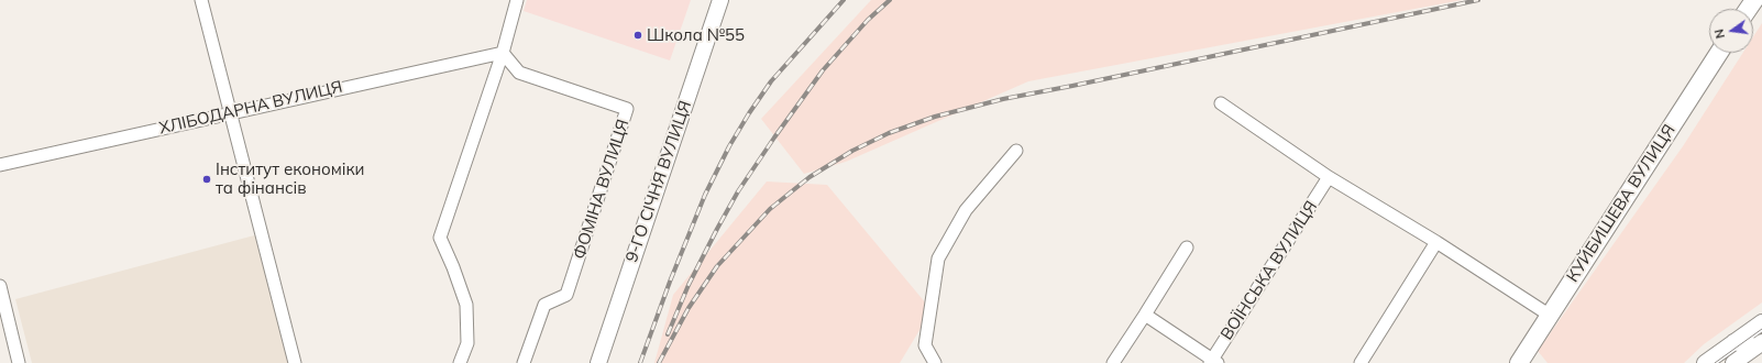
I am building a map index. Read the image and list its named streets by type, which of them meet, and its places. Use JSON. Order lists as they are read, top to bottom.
{
  "streets": {
    "main road": ["КУЙБИШЕВА ВУЛИЦЯ"],
    "street": [
      "ХЛІБОДАРНА ВУЛИЦЯ",
      "9-ГО СІЧНЯ ВУЛИЦЯ",
      "ФОМІНА ВУЛИЦЯ",
      "ВОЇНСЬКА ВУЛИЦЯ"
    ]
  },
  "crossings": [
    ["ХЛІБОДАРНА ВУЛИЦЯ", "ФОМІНА ВУЛИЦЯ"]
  ],
  "places": ["Школа №55", "Інститут економіки та фінансів"],
  "north": "left"
}
